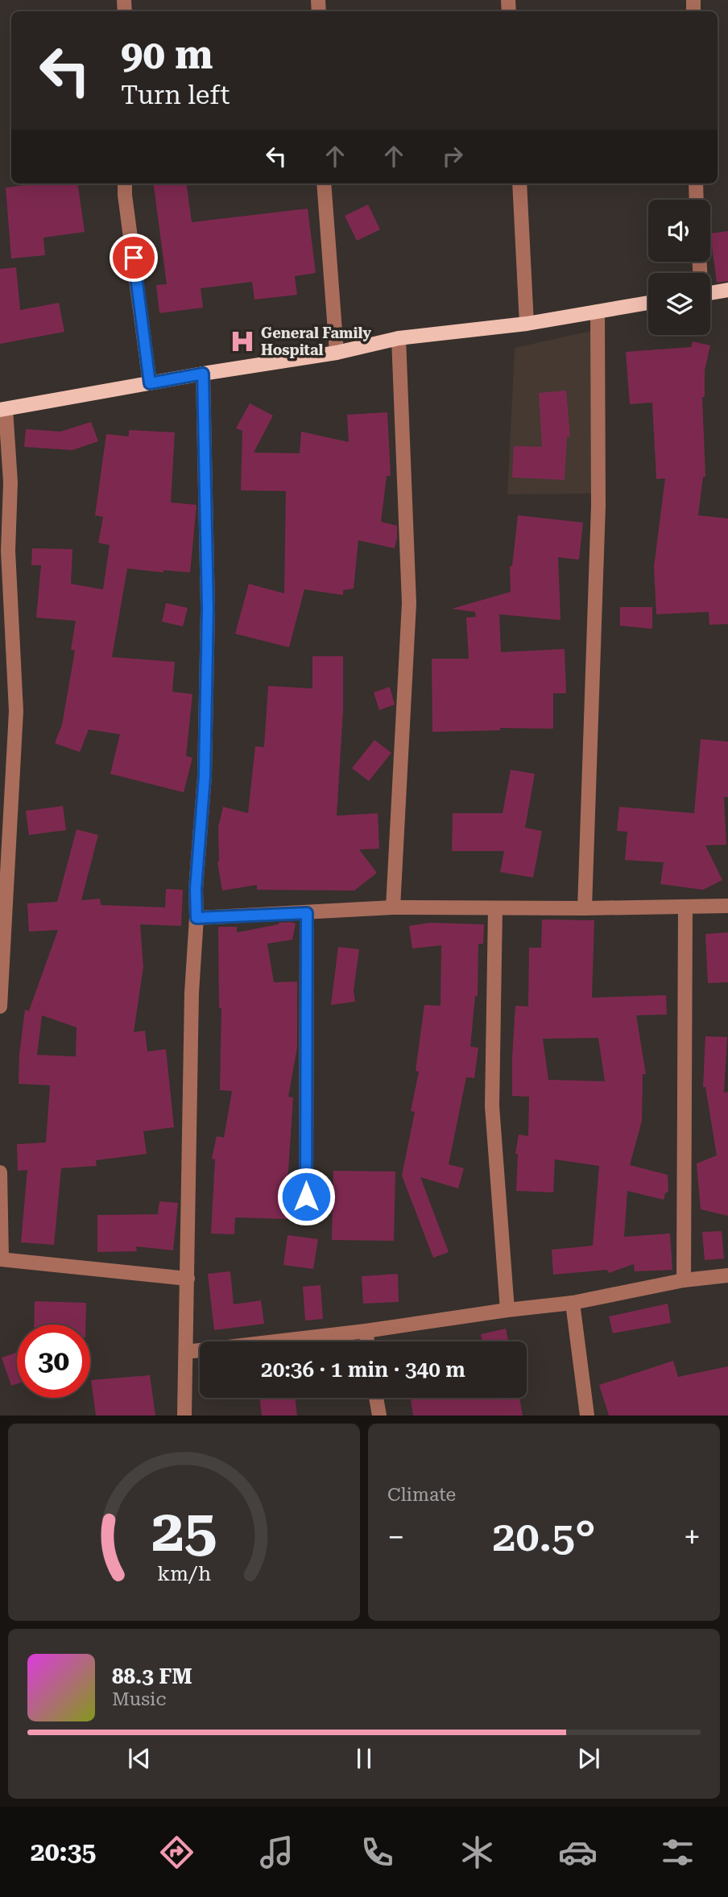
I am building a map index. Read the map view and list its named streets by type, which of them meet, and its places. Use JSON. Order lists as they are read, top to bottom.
{
  "places": {
    "hospital": ["General Family Hospital"]
  },
  "page": {
    "turn": ["90 m", "Turn left"],
    "limit": "30",
    "trip": "20:36 · 1 min · 340 m",
    "tile": "Climate",
    "heat": ["−", "20.5°", "+"],
    "song": ["88.3 FM", "Music"],
    "tabs": "20:35",
    "gauge": ["25", "km/h"]
  }
}
